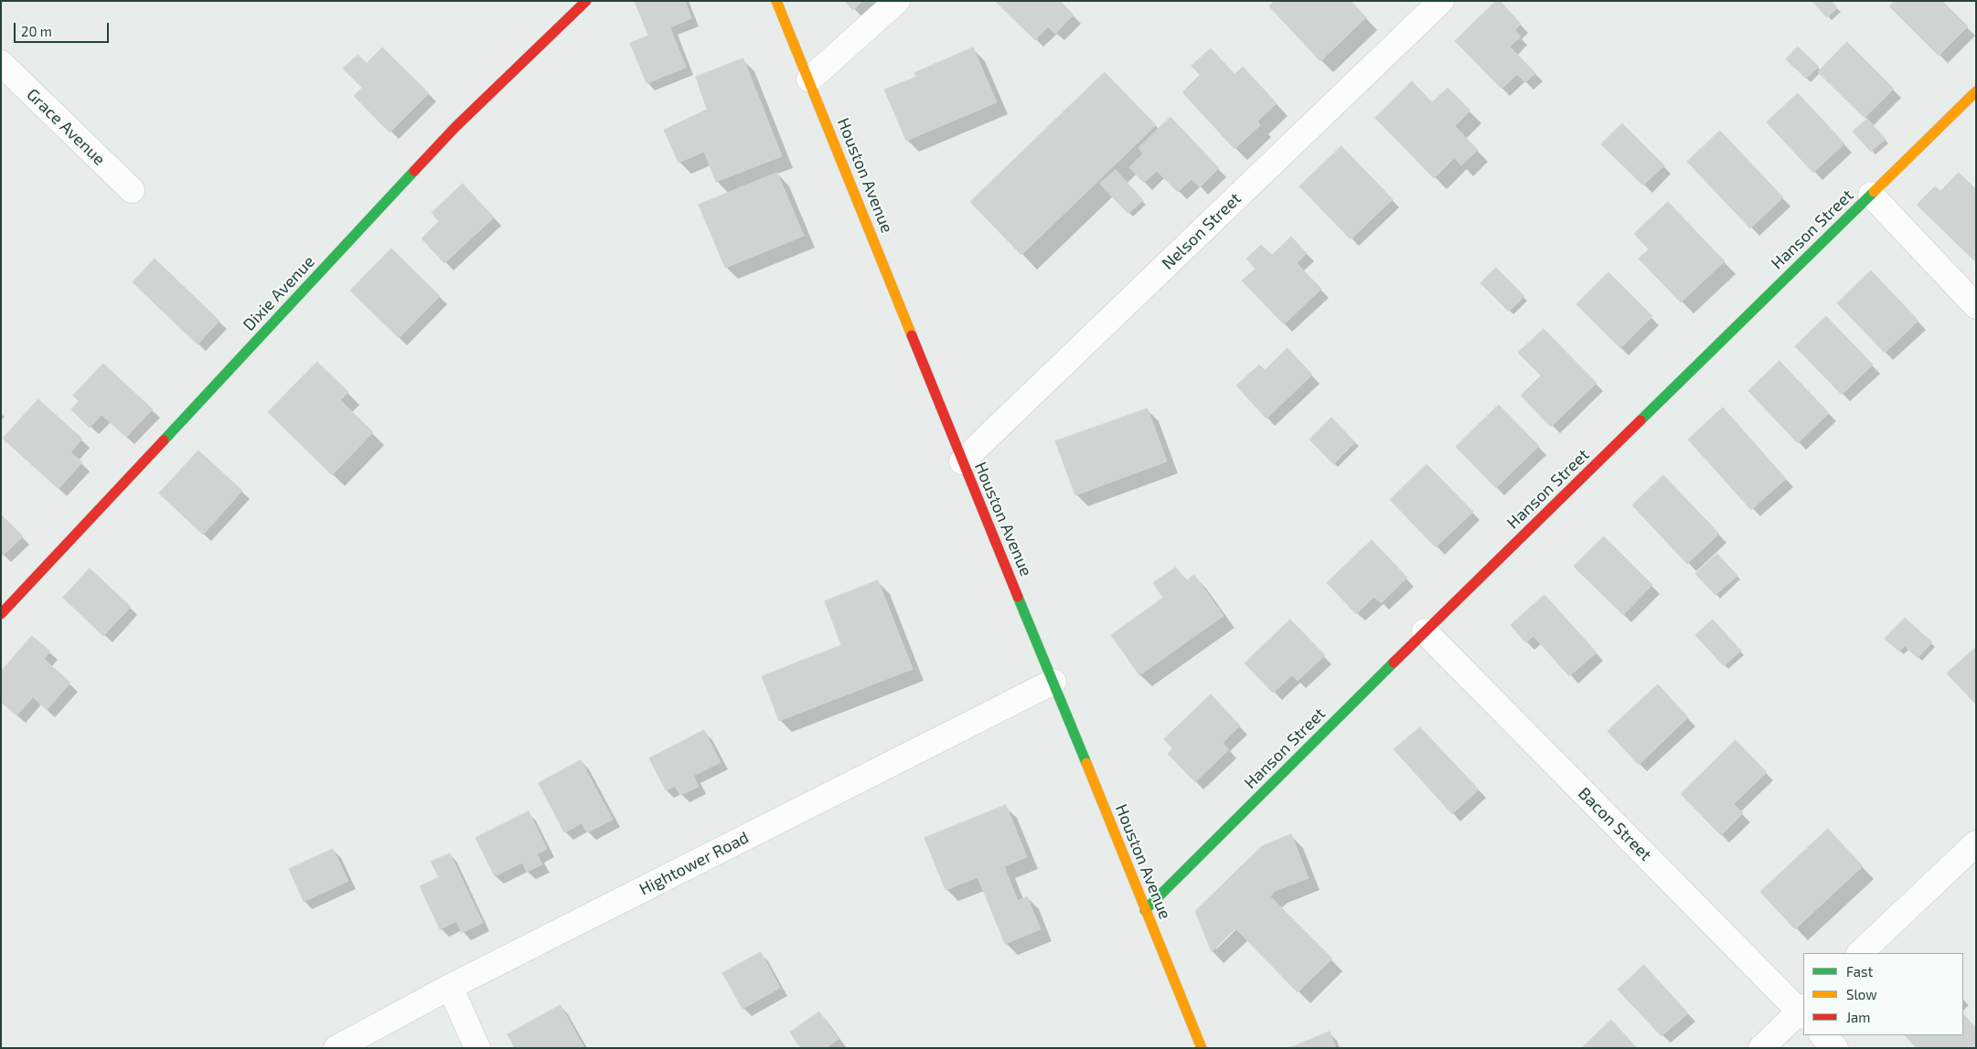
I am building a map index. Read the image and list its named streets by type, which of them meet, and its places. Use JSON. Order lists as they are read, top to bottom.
{
  "streets": {
    "street": [
      "Grace Avenue",
      "Houston Avenue",
      "Hanson Street",
      "Nelson Street",
      "Dixie Avenue",
      "Bacon Street",
      "Hightower Road"
    ]
  },
  "crossings": [
    ["Houston Avenue", "Hanson Street"],
    ["Houston Avenue", "Nelson Street"],
    ["Houston Avenue", "Hightower Road"],
    ["Hanson Street", "Bacon Street"]
  ],
  "legend": ["Fast", "Slow", "Jam"],
  "scale_bar": "20 m"
}
